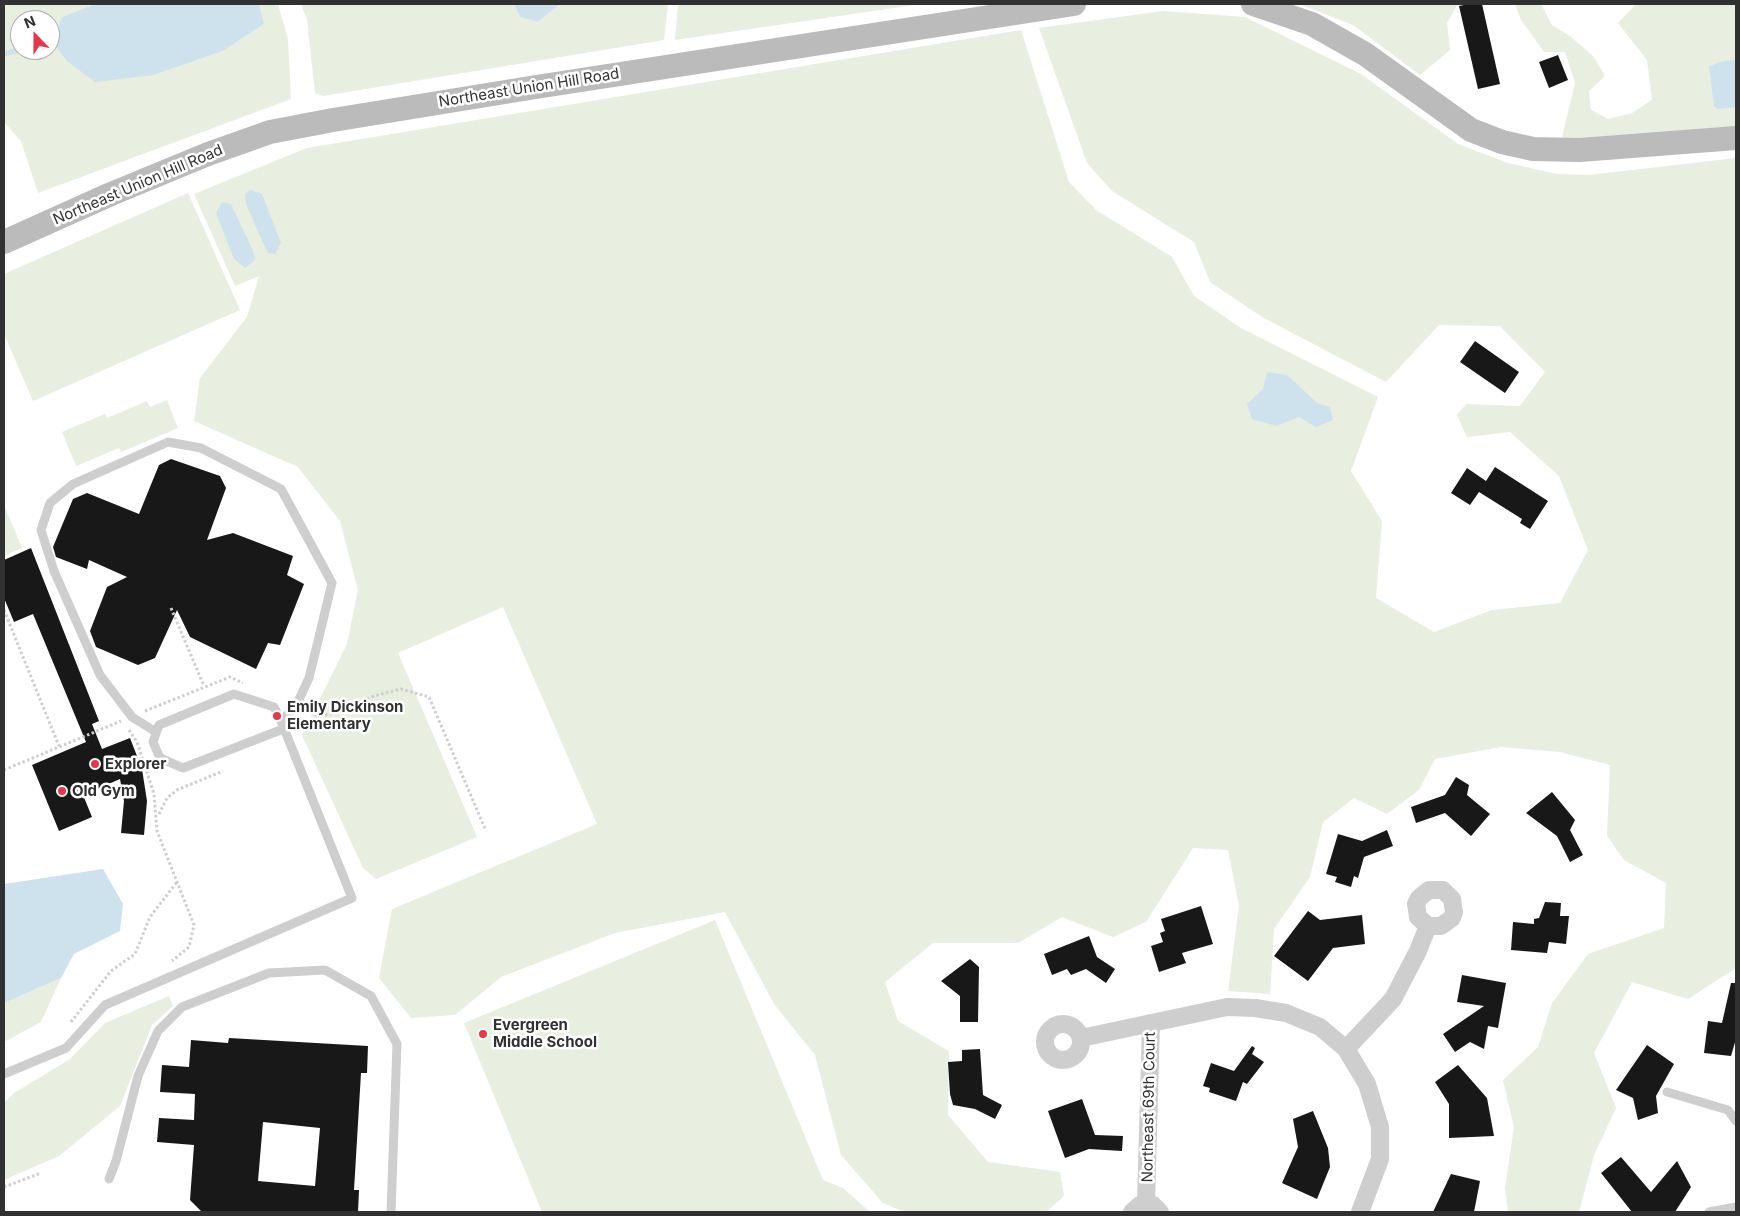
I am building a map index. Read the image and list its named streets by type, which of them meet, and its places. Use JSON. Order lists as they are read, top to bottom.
{
  "streets": {
    "street": ["Northeast Union Hill Road", "Northeast 69th Court"]
  },
  "places": [
    "Emily Dickinson Elementary",
    "Explorer",
    "Old Gym",
    "Evergreen Middle School"
  ],
  "north": "top"
}
